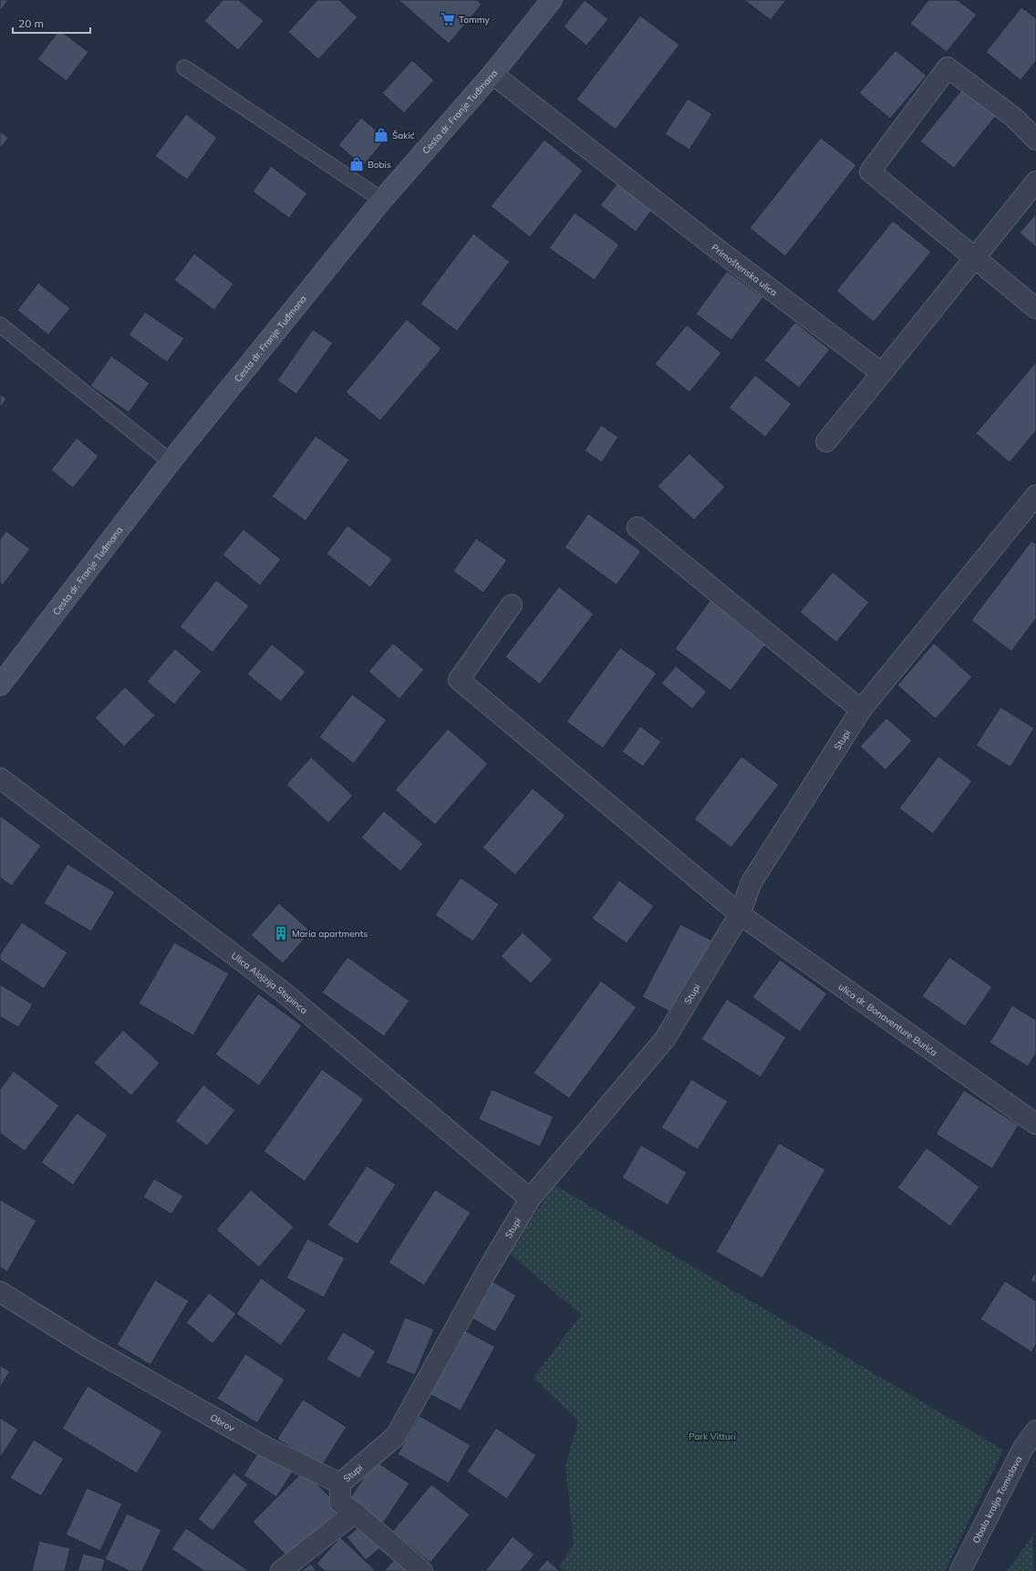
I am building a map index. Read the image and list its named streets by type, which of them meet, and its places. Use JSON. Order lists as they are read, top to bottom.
{
  "streets": {
    "main road": ["Cesta dr. Franje Tuđmana"],
    "street": [
      "Primoštenska ulica",
      "Stupi",
      "Ulica Alojzija Stepinca",
      "ulica dr. Bonaventure Burića",
      "Obrov",
      "Obala kralja Tomislava"
    ]
  },
  "crossings": [
    ["Cesta dr. Franje Tuđmana", "Primoštenska ulica"],
    ["Stupi", "Ulica Alojzija Stepinca"],
    ["Stupi", "ulica dr. Bonaventure Burića"],
    ["Stupi", "Obrov"]
  ],
  "parks": ["Park Vitturi"],
  "places": {
    "supermarket": ["Tommy"],
    "shop": ["Šakić", "Bobis"],
    "building": ["Maria apartments"]
  },
  "scale_bar": "20 m"
}
